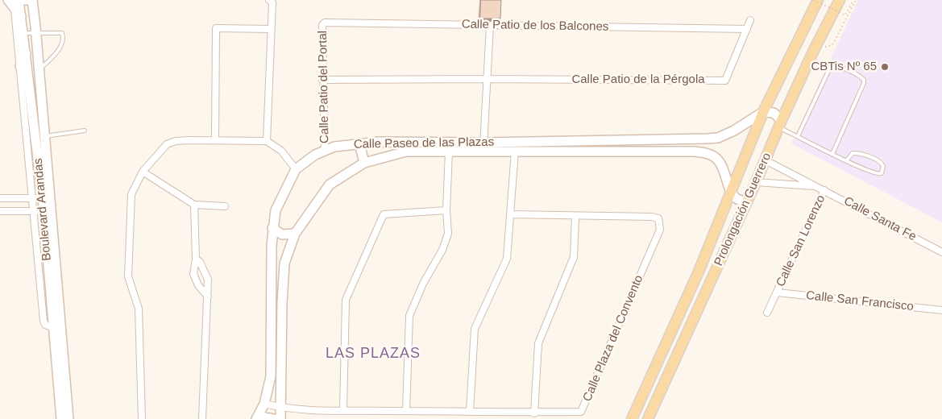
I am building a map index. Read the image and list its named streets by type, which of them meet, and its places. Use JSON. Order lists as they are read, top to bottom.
{
  "streets": {
    "main road": ["Prolongación Guerrero"],
    "street": [
      "Calle Patio de los Balcones",
      "Calle Patio de la Pérgola",
      "Calle Patio del Portal",
      "Calle Paseo de las Plazas",
      "Boulevard Arandas",
      "Calle Santa Fe",
      "Calle San Lorenzo",
      "Calle San Francisco",
      "Calle Plaza del Convento"
    ]
  },
  "crossings": [
    ["Calle Patio de los Balcones", "Calle Patio de la Pérgola"],
    ["Calle Patio de los Balcones", "Calle Patio del Portal"],
    ["Calle Patio del Portal", "Calle Paseo de las Plazas"],
    ["Calle Paseo de las Plazas", "Prolongación Guerrero"],
    ["Calle Paseo de las Plazas", "Calle Plaza del Convento"],
    ["Prolongación Guerrero", "Calle Santa Fe"],
    ["Calle Santa Fe", "Calle San Lorenzo"],
    ["Calle San Lorenzo", "Calle San Francisco"]
  ],
  "districts": ["LAS PLAZAS"],
  "places": ["CBTis Nº 65"]
}
